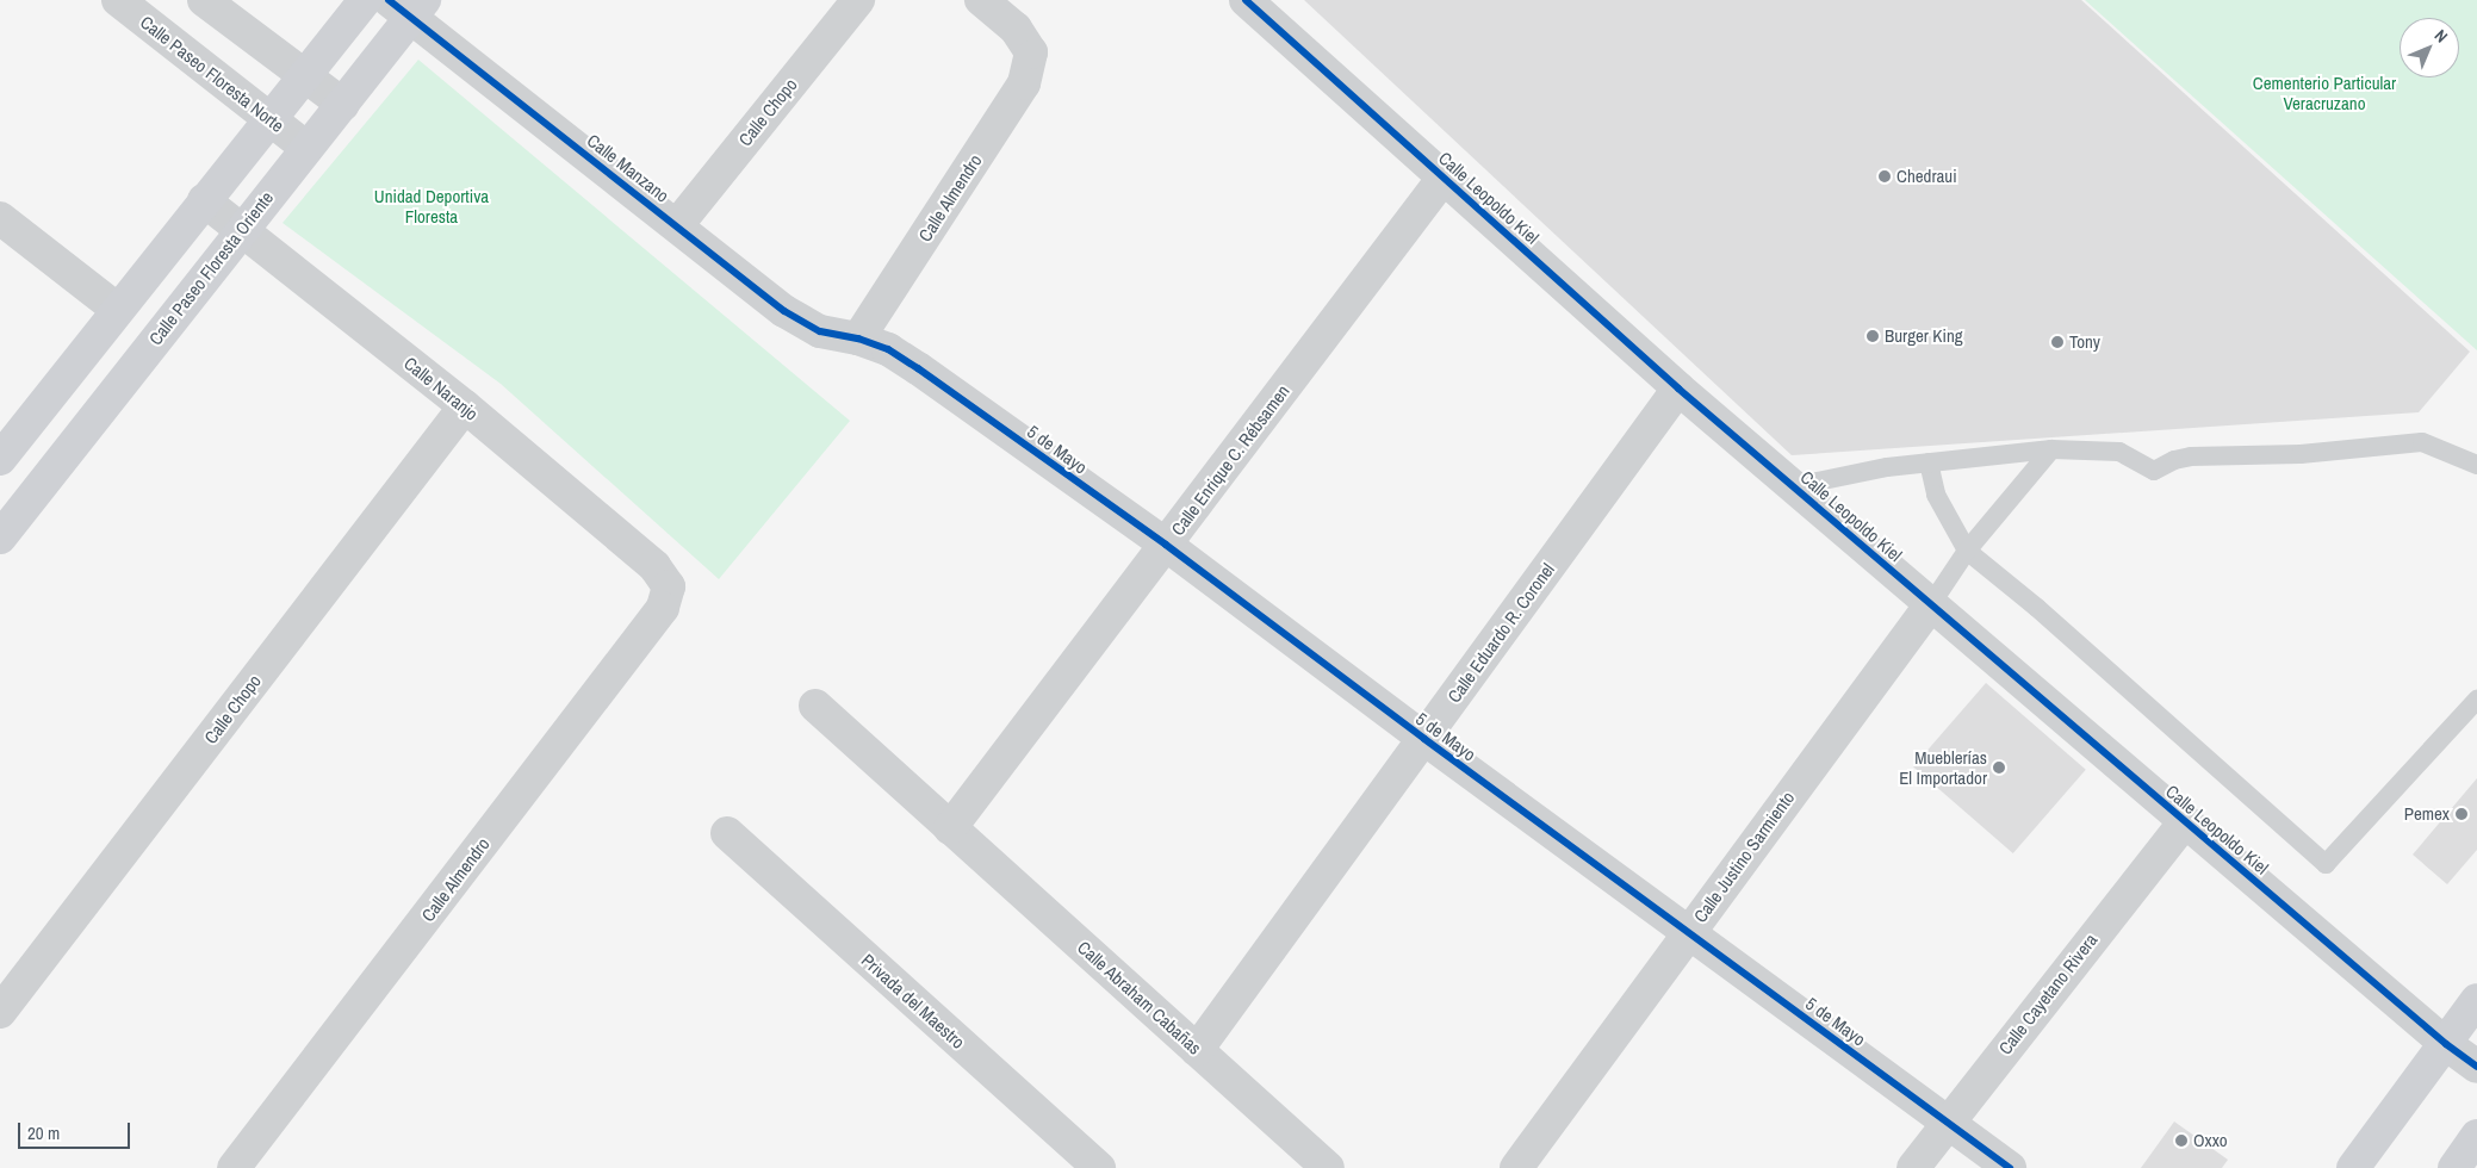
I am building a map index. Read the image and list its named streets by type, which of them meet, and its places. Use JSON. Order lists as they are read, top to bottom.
{
  "streets": {
    "main road": ["Calle Paseo Floresta Oriente"],
    "street": [
      "Calle Paseo Floresta Norte",
      "Calle Chopo",
      "Calle Manzano",
      "Calle Almendro",
      "Calle Leopoldo Kiel",
      "Calle Naranjo",
      "5 de Mayo",
      "Calle Enrique C. Rébsamen",
      "Calle Eduardo R. Coronel",
      "Calle Justino Sarmiento",
      "Calle Cayetano Rivera",
      "Calle Abraham Cabañas",
      "Privada del Maestro"
    ]
  },
  "crossings": [
    ["Calle Paseo Floresta Norte", "Calle Paseo Floresta Oriente"],
    ["Calle Chopo", "Calle Manzano"],
    ["Calle Chopo", "Calle Naranjo"],
    ["Calle Manzano", "Calle Almendro"],
    ["Calle Manzano", "Calle Paseo Floresta Oriente"],
    ["Calle Manzano", "5 de Mayo"],
    ["Calle Almendro", "Calle Naranjo"],
    ["Calle Almendro", "5 de Mayo"],
    ["Calle Leopoldo Kiel", "Calle Enrique C. Rébsamen"],
    ["Calle Leopoldo Kiel", "Calle Eduardo R. Coronel"],
    ["Calle Leopoldo Kiel", "Calle Justino Sarmiento"],
    ["Calle Leopoldo Kiel", "Calle Cayetano Rivera"],
    ["Calle Paseo Floresta Oriente", "Calle Naranjo"],
    ["5 de Mayo", "Calle Enrique C. Rébsamen"],
    ["5 de Mayo", "Calle Eduardo R. Coronel"],
    ["5 de Mayo", "Calle Justino Sarmiento"],
    ["5 de Mayo", "Calle Cayetano Rivera"],
    ["Calle Enrique C. Rébsamen", "Calle Abraham Cabañas"],
    ["Calle Eduardo R. Coronel", "Calle Abraham Cabañas"]
  ],
  "parks": ["Cementerio Particular Veracruzano", "Unidad Deportiva Floresta"],
  "places": [
    "Chedraui",
    "Burger King",
    "Tony",
    "Mueblerías El Importador",
    "Pemex",
    "Oxxo"
  ],
  "scale_bar": "20 m",
  "north": "top right"
}
